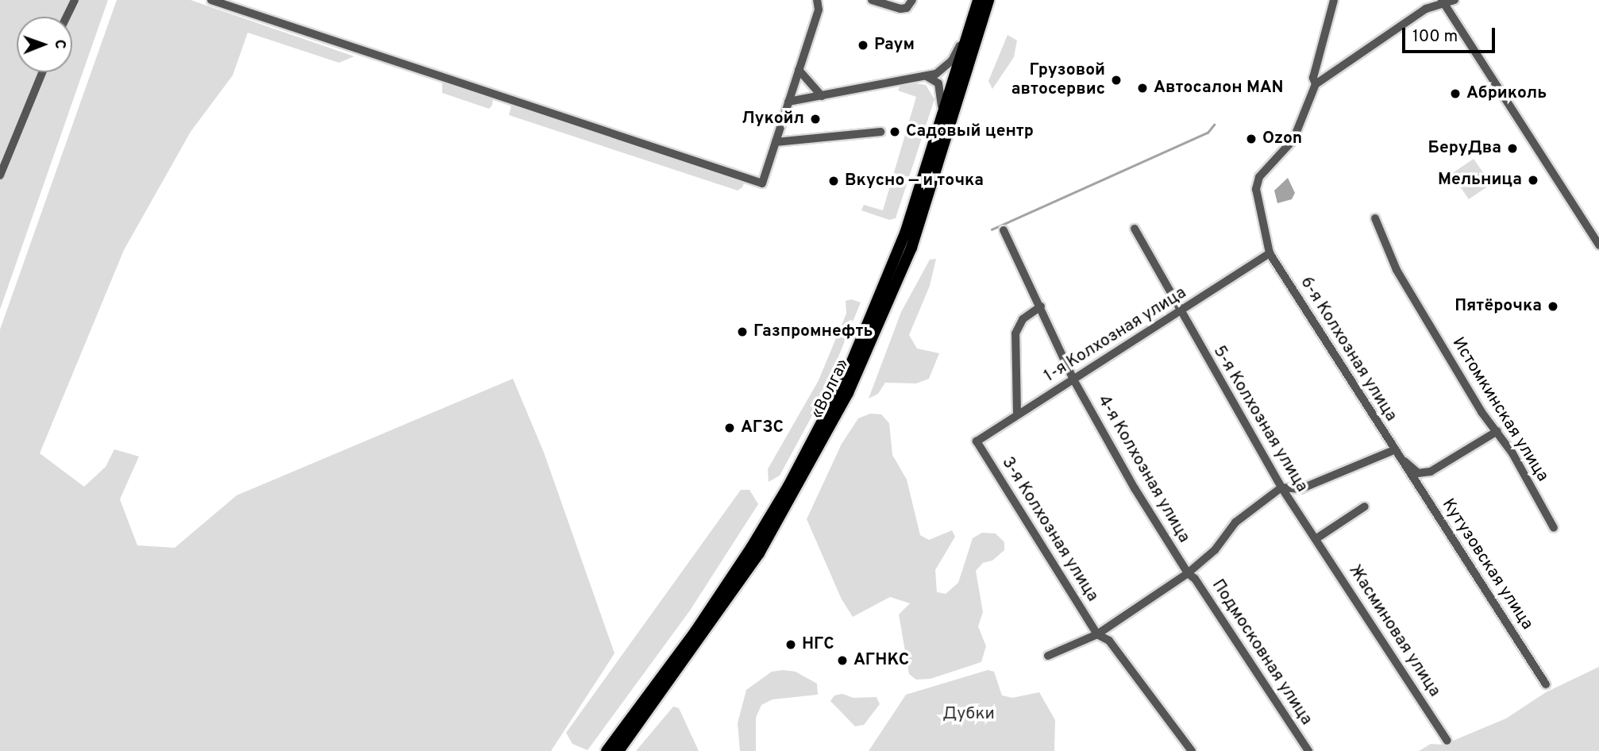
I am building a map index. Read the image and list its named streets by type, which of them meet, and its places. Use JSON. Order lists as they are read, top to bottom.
{
  "streets": {
    "highway": ["«Волга»"],
    "street": [
      "1-я Колхозная улица",
      "6-я Колхозная улица",
      "Истомкинская улица",
      "5-я Колхозная улица",
      "4-я Колхозная улица",
      "3-я Колхозная улица",
      "Кутузовская улица",
      "Жасминовая улица",
      "Подмосковная улица"
    ]
  },
  "crossings": [
    ["1-я Колхозная улица", "6-я Колхозная улица"],
    ["1-я Колхозная улица", "5-я Колхозная улица"],
    ["1-я Колхозная улица", "4-я Колхозная улица"],
    ["1-я Колхозная улица", "3-я Колхозная улица"],
    ["6-я Колхозная улица", "Кутузовская улица"],
    ["5-я Колхозная улица", "Жасминовая улица"],
    ["4-я Колхозная улица", "Подмосковная улица"]
  ],
  "parks": ["Дубки"],
  "places": [
    "Раум",
    "Грузовой автосервис",
    "Автосалон MAN",
    "Абриколь",
    "Лукойл",
    "Садовый центр",
    "Ozon",
    "БеруДва",
    "Мельница",
    "Вкусно — и точка",
    "Пятёрочка",
    "Газпромнефть",
    "АГЗС",
    "НГС",
    "АГНКС"
  ],
  "scale_bar": "100 m",
  "north": "right"
}
